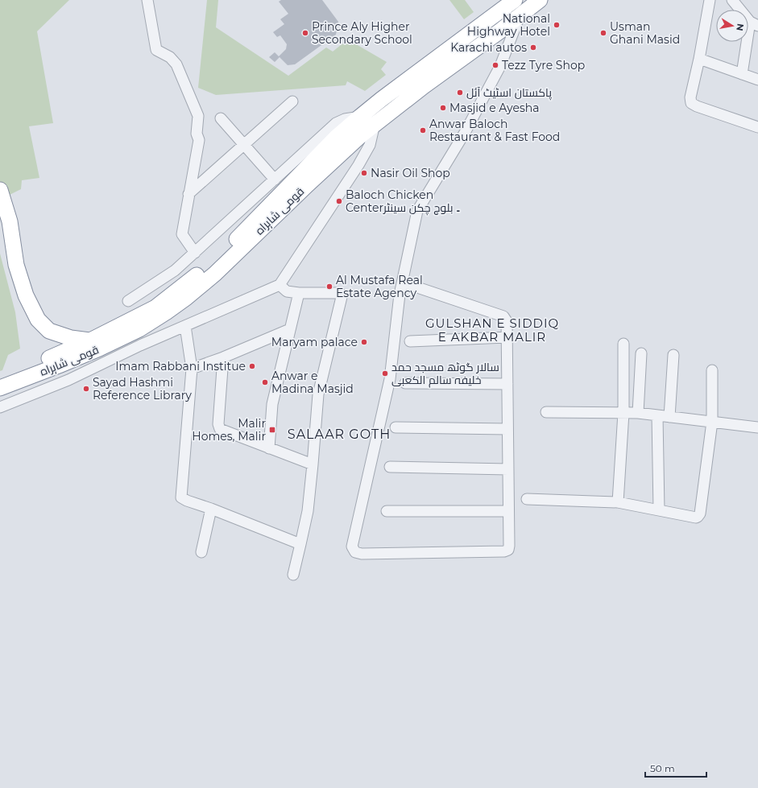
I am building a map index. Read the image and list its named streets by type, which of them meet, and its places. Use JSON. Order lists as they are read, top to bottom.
{
  "streets": {
    "highway": ["قومی شاہراہ"]
  },
  "districts": ["GULSHAN E SIDDIQ E AKBAR MALIR", "SALAAR GOTH"],
  "places": {
    "other": [
      "National Highway Hotel",
      "Prince Aly Higher Secondary School",
      "Usman Ghani Masid",
      "Karachi autos",
      "Tezz Tyre Shop",
      "پاکستان اسٹیٹ آئل",
      "Masjid e Ayesha",
      "Anwar Baloch Restaurant & Fast Food",
      "Nasir Oil Shop",
      "Baloch Chicken Center۔ بلوچ چکن سینٹر",
      "Al Mustafa Real Estate Agency",
      "Maryam palace",
      "Imam Rabbani Institue",
      "سالار گوٹھ مسجد حمد خلیفہ سالم الکعبی",
      "Anwar e Madina Masjid",
      "Sayad Hashmi Reference Library"
    ],
    "transit": ["Malir Homes, Malir"]
  },
  "scale_bar": "50 m",
  "north": "right"
}
